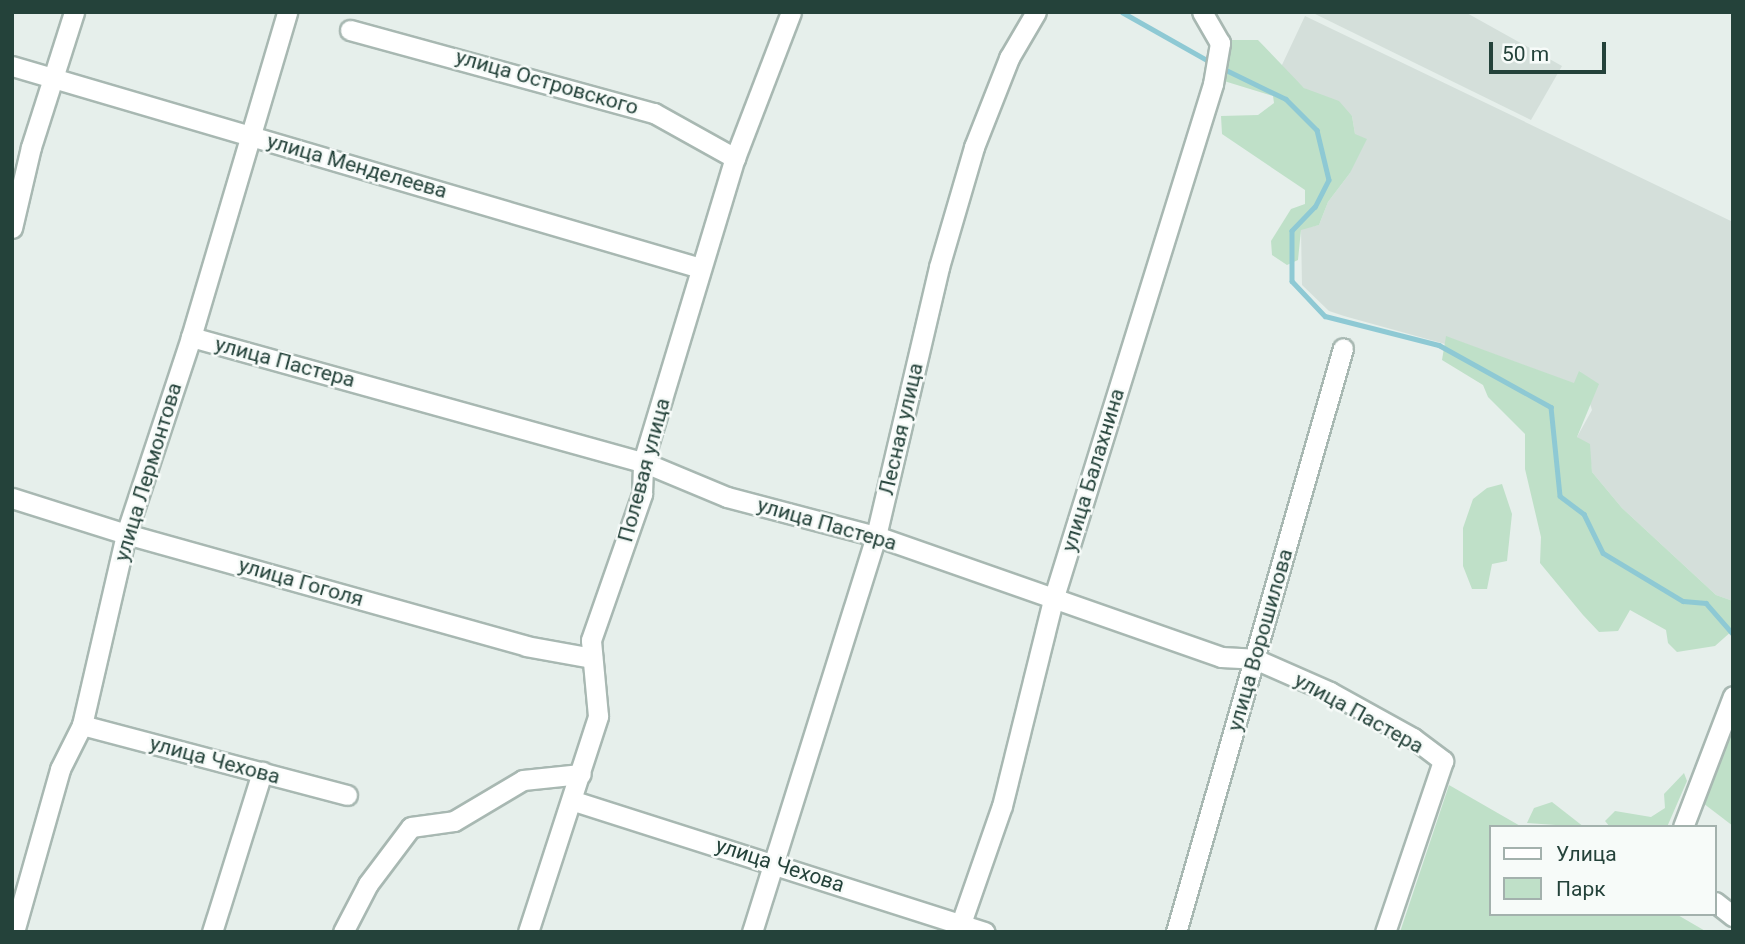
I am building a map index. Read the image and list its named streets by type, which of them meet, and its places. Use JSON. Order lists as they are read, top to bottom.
{
  "streets": {
    "street": [
      "улица Островского",
      "улица Менделеева",
      "улица Пастера",
      "Лесная улица",
      "Полевая улица",
      "улица Балахнина",
      "улица Лермонтова",
      "улица Гоголя",
      "улица Ворошилова",
      "улица Чехова"
    ]
  },
  "crossings": [
    ["улица Островского", "Полевая улица"],
    ["улица Менделеева", "Полевая улица"],
    ["улица Менделеева", "улица Лермонтова"],
    ["улица Пастера", "Лесная улица"],
    ["улица Пастера", "Полевая улица"],
    ["улица Пастера", "улица Балахнина"],
    ["улица Пастера", "улица Лермонтова"],
    ["улица Пастера", "улица Ворошилова"],
    ["Лесная улица", "улица Чехова"],
    ["Полевая улица", "улица Гоголя"],
    ["Полевая улица", "улица Чехова"],
    ["улица Балахнина", "улица Чехова"],
    ["улица Лермонтова", "улица Гоголя"],
    ["улица Лермонтова", "улица Чехова"]
  ],
  "legend": ["Улица", "Парк"],
  "scale_bar": "50 m"
}
